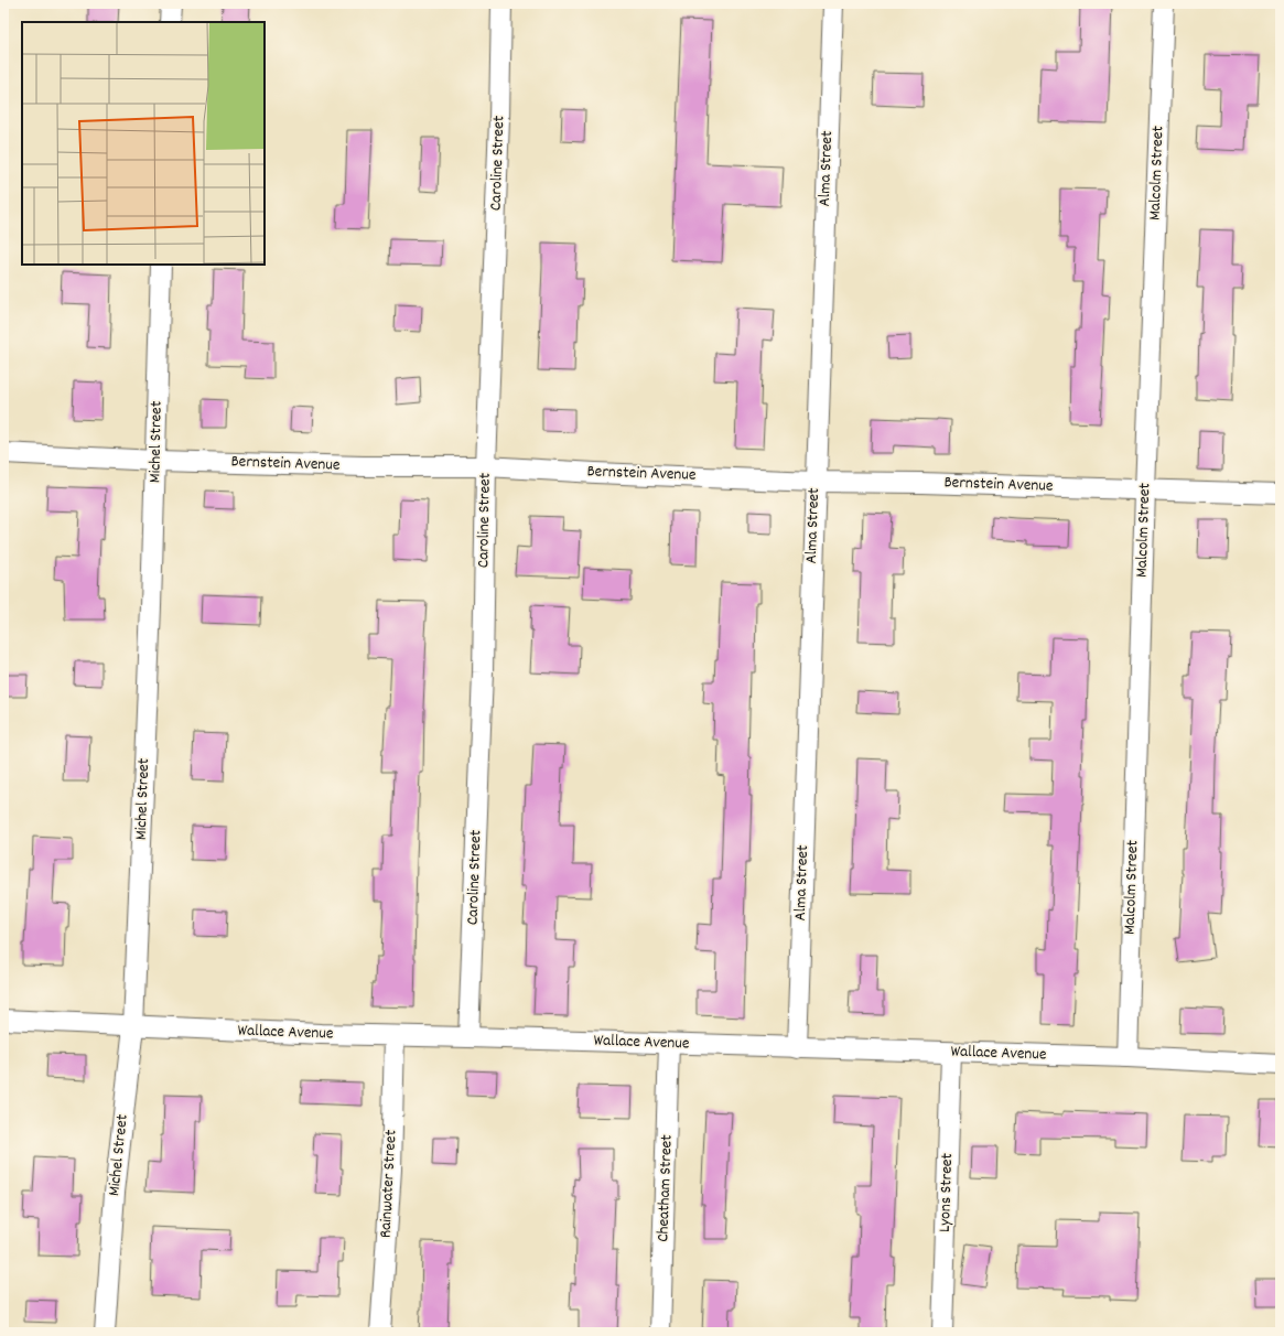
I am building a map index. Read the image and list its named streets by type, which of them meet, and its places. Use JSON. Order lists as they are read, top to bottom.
{
  "streets": {
    "street": [
      "Caroline Street",
      "Alma Street",
      "Malcolm Street",
      "Michel Street",
      "Bernstein Avenue",
      "Wallace Avenue",
      "Rainwater Street",
      "Cheatham Street",
      "Lyons Street"
    ]
  },
  "crossings": [
    ["Caroline Street", "Bernstein Avenue"],
    ["Caroline Street", "Wallace Avenue"],
    ["Alma Street", "Bernstein Avenue"],
    ["Alma Street", "Wallace Avenue"],
    ["Malcolm Street", "Bernstein Avenue"],
    ["Malcolm Street", "Wallace Avenue"],
    ["Michel Street", "Bernstein Avenue"],
    ["Michel Street", "Wallace Avenue"],
    ["Wallace Avenue", "Rainwater Street"],
    ["Wallace Avenue", "Cheatham Street"],
    ["Wallace Avenue", "Lyons Street"]
  ]
}
